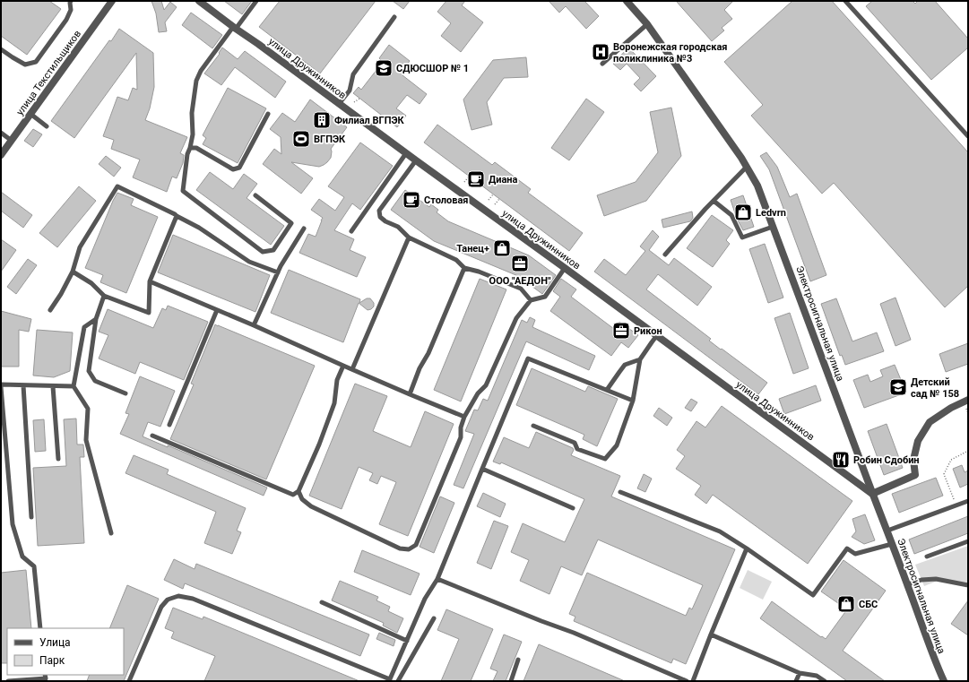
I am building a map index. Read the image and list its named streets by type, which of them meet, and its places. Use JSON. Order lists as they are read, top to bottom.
{
  "streets": {
    "street": ["улица Дружинников", "улица Текстильщиков", "Электросигнальная улица"]
  },
  "crossings": [
    ["улица Дружинников", "Электросигнальная улица"]
  ],
  "places": {
    "hospital": ["Воронежская городская поликлиника №3"],
    "school or university": ["СДЮСШОР № 1", "Детский сад № 158"],
    "building": ["Филиал ВГПЭК"],
    "sports": ["ВГПЭК"],
    "cafe": ["Диана", "Столовая"],
    "shop": ["Ledvrn", "Танец+", "СБС"],
    "office": ["ООО \"АЕДОН\"", "Рикон"],
    "restaurant": ["Робин Сдобин"]
  },
  "legend": ["Улица", "Парк"]
}
